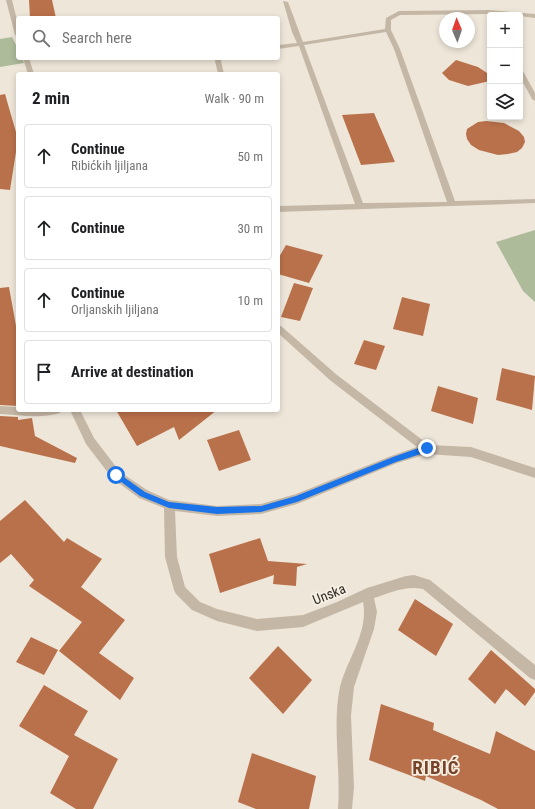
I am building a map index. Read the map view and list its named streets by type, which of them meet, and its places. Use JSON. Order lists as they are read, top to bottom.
{
  "streets": {
    "street": ["Unska"]
  },
  "districts": ["RIBIĆ"],
  "north": "top",
  "page": {
    "map_buttons": ["+", "−"],
    "search": "Search here",
    "heading": ["2 min", "Walk · 90 m"],
    "list": [
      ["Continue", "Ribićkih ljiljana", "50 m"],
      ["Continue", "30 m"],
      ["Continue", "Orljanskih ljiljana", "10 m"],
      "Arrive at destination"
    ]
  }
}
